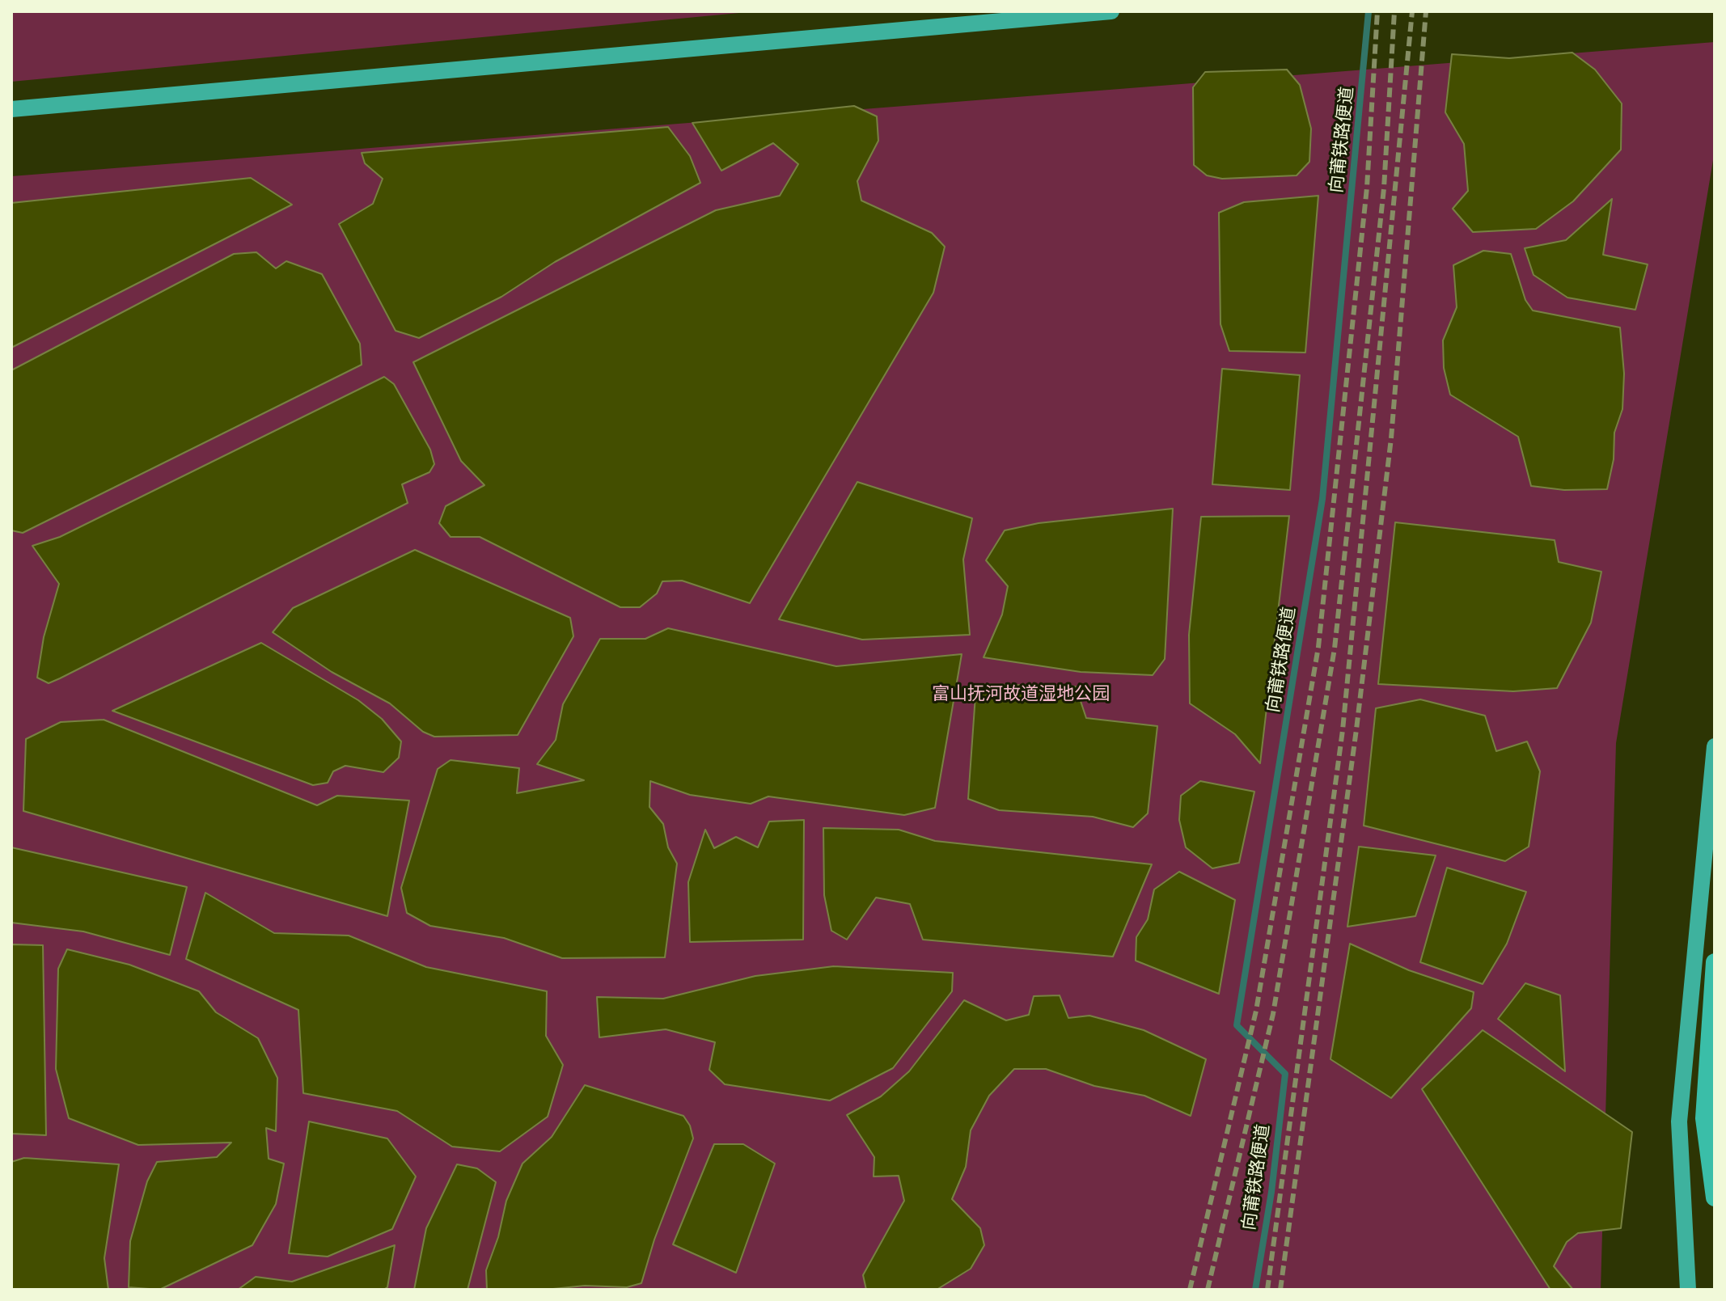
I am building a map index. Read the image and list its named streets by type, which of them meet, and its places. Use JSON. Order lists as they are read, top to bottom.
{
  "streets": {
    "lane": ["向莆铁路便道"]
  },
  "parks": ["富山抚河故道湿地公园"]
}
